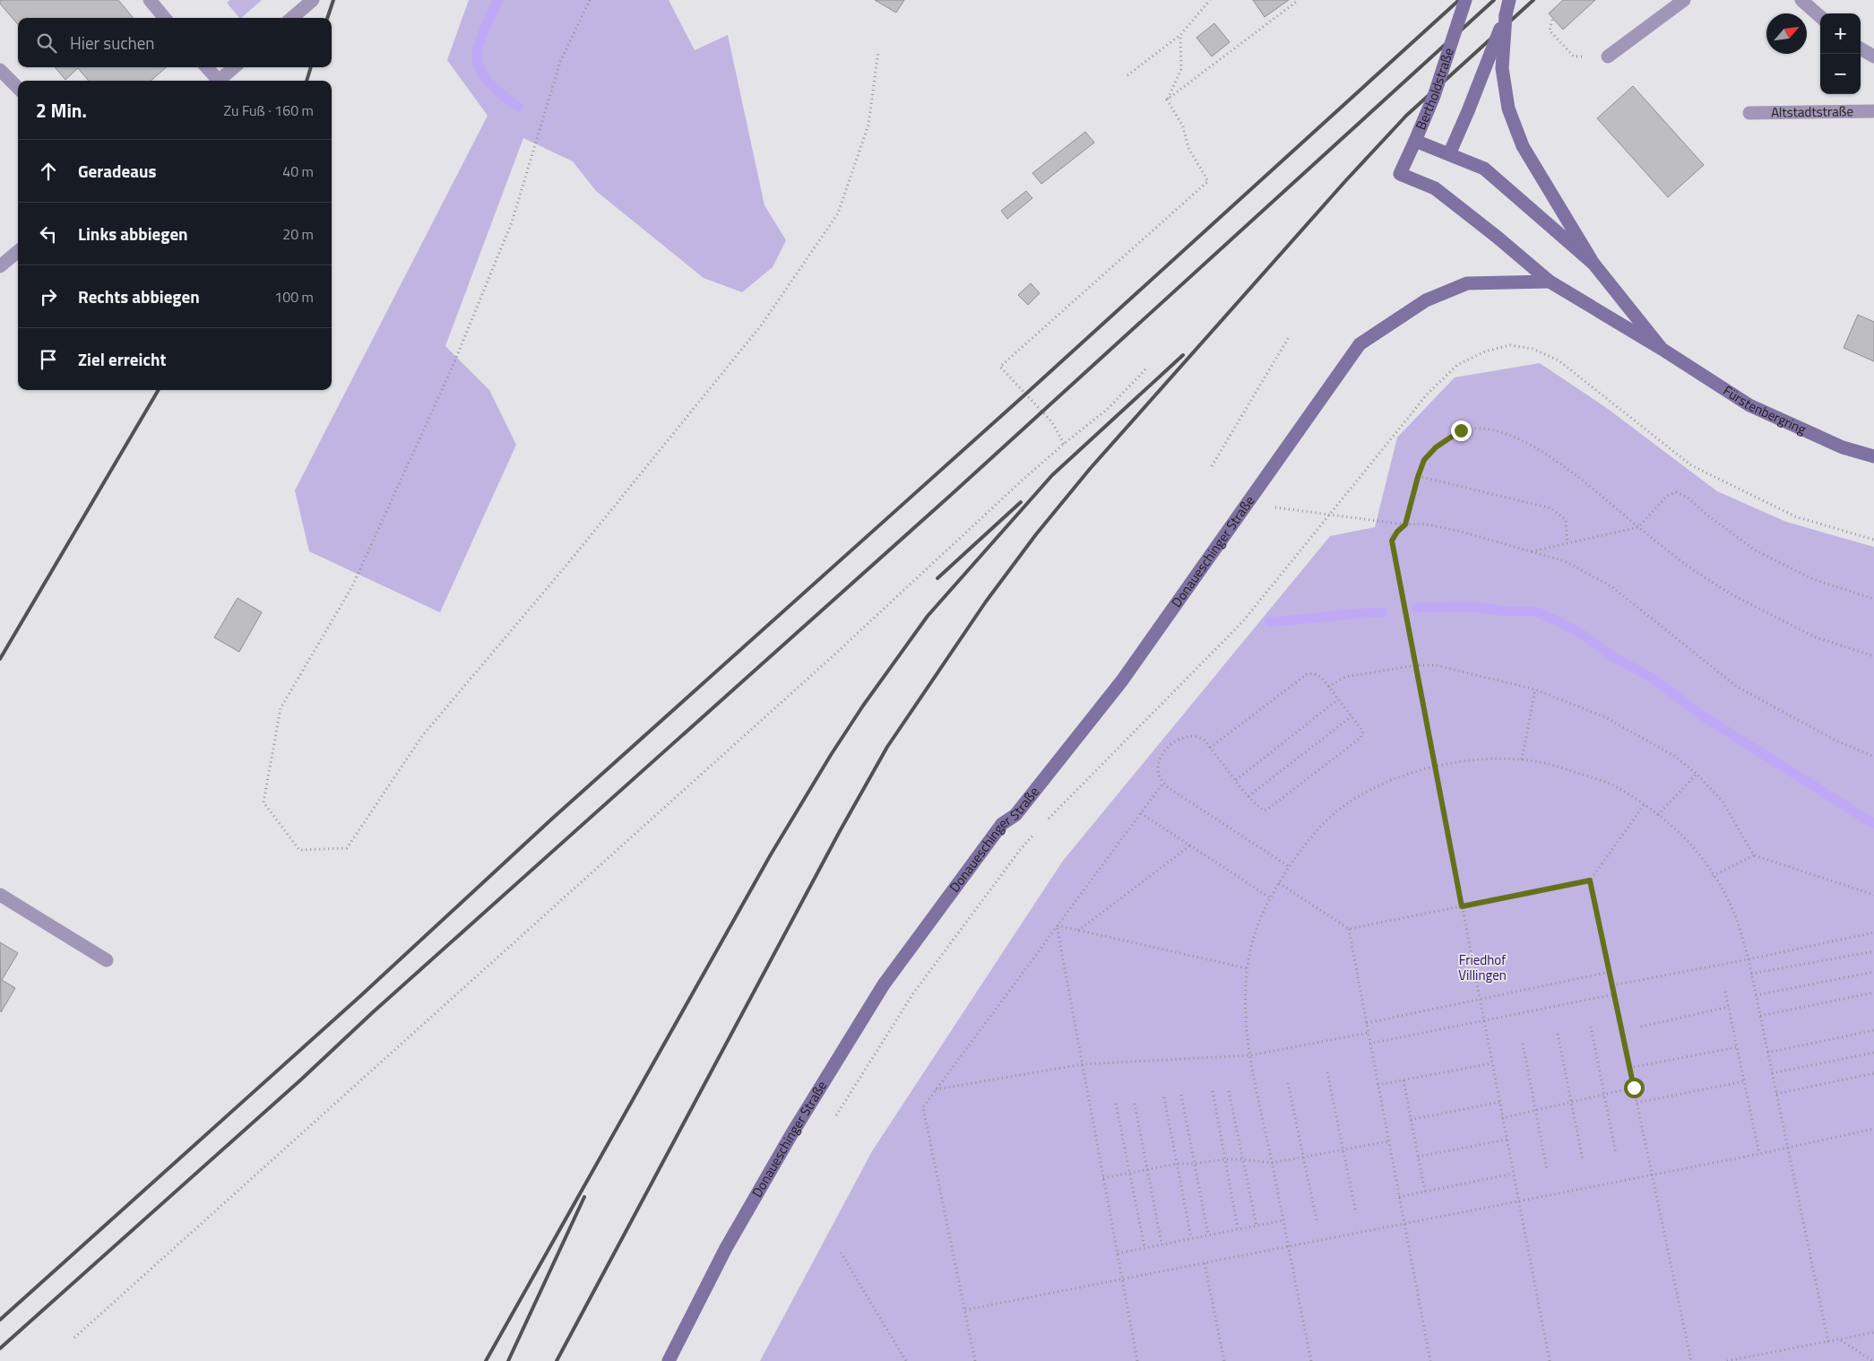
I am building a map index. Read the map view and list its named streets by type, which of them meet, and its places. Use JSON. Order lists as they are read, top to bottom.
{
  "streets": {
    "main road": ["Bertholdstraße", "Fürstenbergring", "Donaueschinger Straße"],
    "street": ["Altstadtstraße"]
  },
  "crossings": [
    ["Bertholdstraße", "Fürstenbergring"],
    ["Fürstenbergring", "Donaueschinger Straße"]
  ],
  "parks": ["Friedhof Villingen"],
  "north": "top right",
  "page": {
    "map_buttons": ["+", "−"],
    "search": "Hier suchen",
    "heading": ["2 Min.", "Zu Fuß · 160 m"],
    "list": [
      ["Geradeaus", "40 m"],
      ["Links abbiegen", "20 m"],
      ["Rechts abbiegen", "100 m"],
      "Ziel erreicht"
    ]
  }
}
